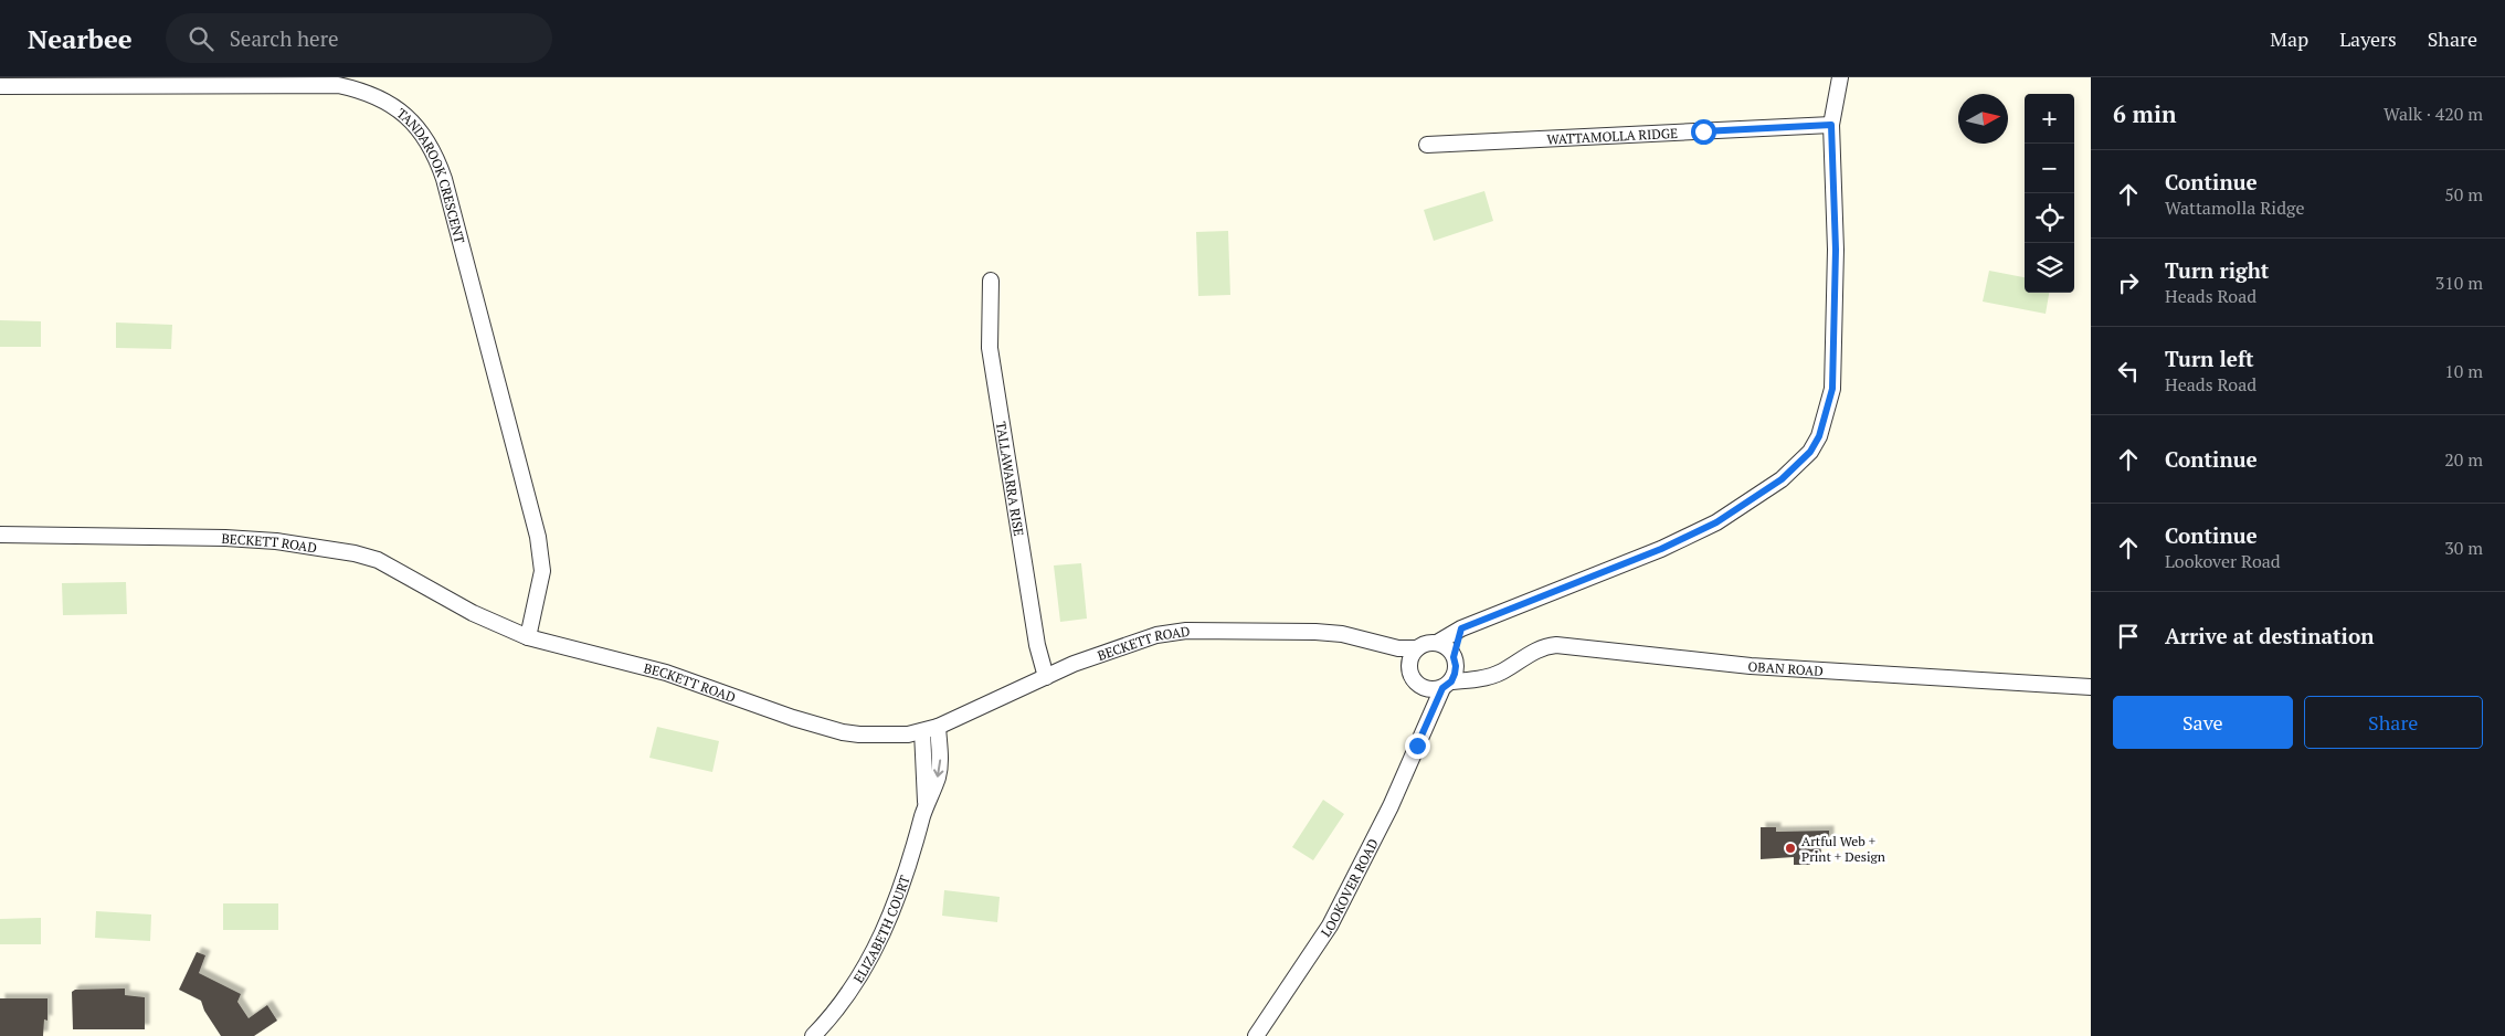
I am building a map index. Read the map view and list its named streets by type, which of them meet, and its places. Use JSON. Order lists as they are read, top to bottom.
{
  "streets": {
    "street": [
      "WATTAMOLLA RIDGE",
      "TANDAROOK CRESCENT",
      "TALLAWARRA RISE",
      "BECKETT ROAD",
      "OBAN ROAD",
      "LOOKOVER ROAD",
      "ELIZABETH COURT"
    ]
  },
  "crossings": [
    ["TANDAROOK CRESCENT", "BECKETT ROAD"],
    ["TALLAWARRA RISE", "BECKETT ROAD"],
    ["BECKETT ROAD", "OBAN ROAD"],
    ["BECKETT ROAD", "LOOKOVER ROAD"],
    ["BECKETT ROAD", "ELIZABETH COURT"],
    ["OBAN ROAD", "LOOKOVER ROAD"]
  ],
  "places": ["Artful Web + Print + Design"],
  "north": "right",
  "page": {
    "header": "Nearbee",
    "search": "Search here",
    "nav": ["Map", "Layers", "Share"],
    "heading": ["6 min", "Walk · 420 m"],
    "map_buttons": ["+", "−"],
    "list": [
      ["Continue", "Wattamolla Ridge", "50 m"],
      ["Turn right", "Heads Road", "310 m"],
      ["Turn left", "Heads Road", "10 m"],
      ["Continue", "20 m"],
      ["Continue", "Lookover Road", "30 m"],
      "Arrive at destination"
    ],
    "buttons": ["Save", "Share"]
  }
}
